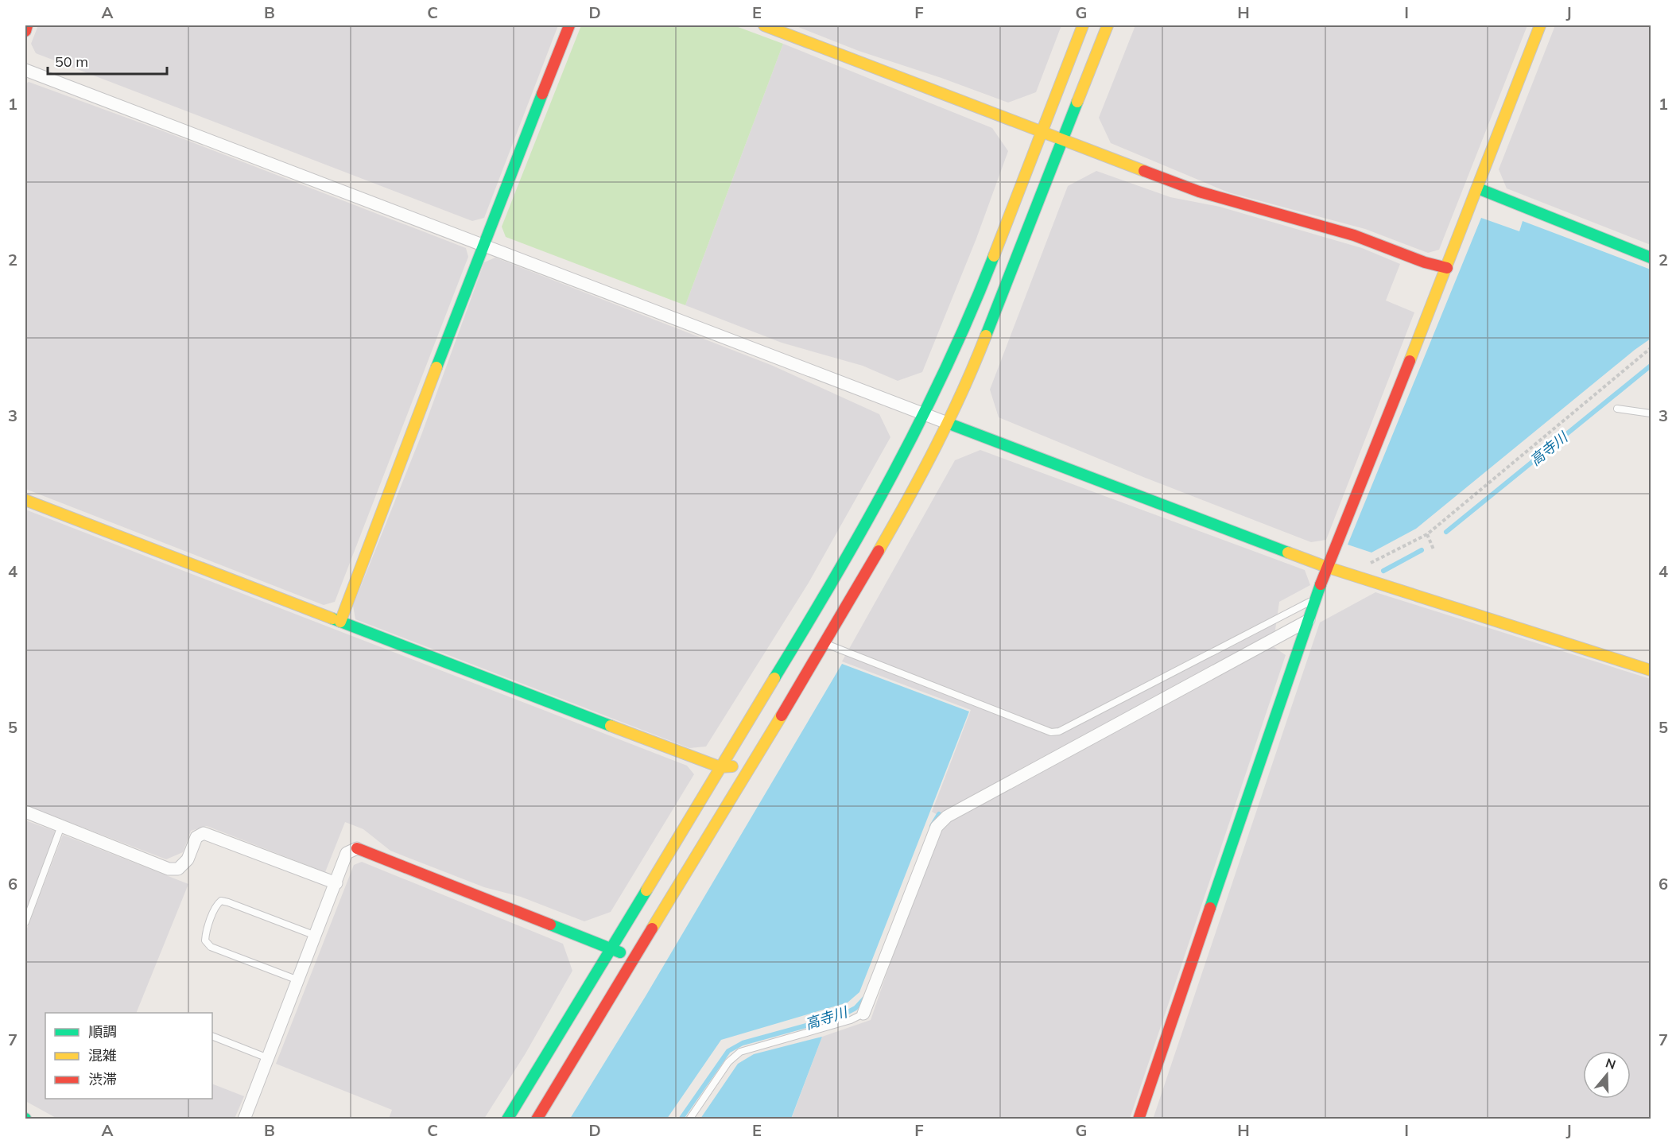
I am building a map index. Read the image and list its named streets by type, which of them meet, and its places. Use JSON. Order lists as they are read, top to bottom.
{
  "water": ["高寺川"],
  "legend": ["順調", "混雑", "渋滞"],
  "scale_bar": "50 m",
  "north": "top",
  "grid": {
    "columns": [
      "A",
      "B",
      "C",
      "D",
      "E",
      "F",
      "G",
      "H",
      "I",
      "J"
    ],
    "rows": [
      "1",
      "2",
      "3",
      "4",
      "5",
      "6",
      "7"
    ]
  }
}
